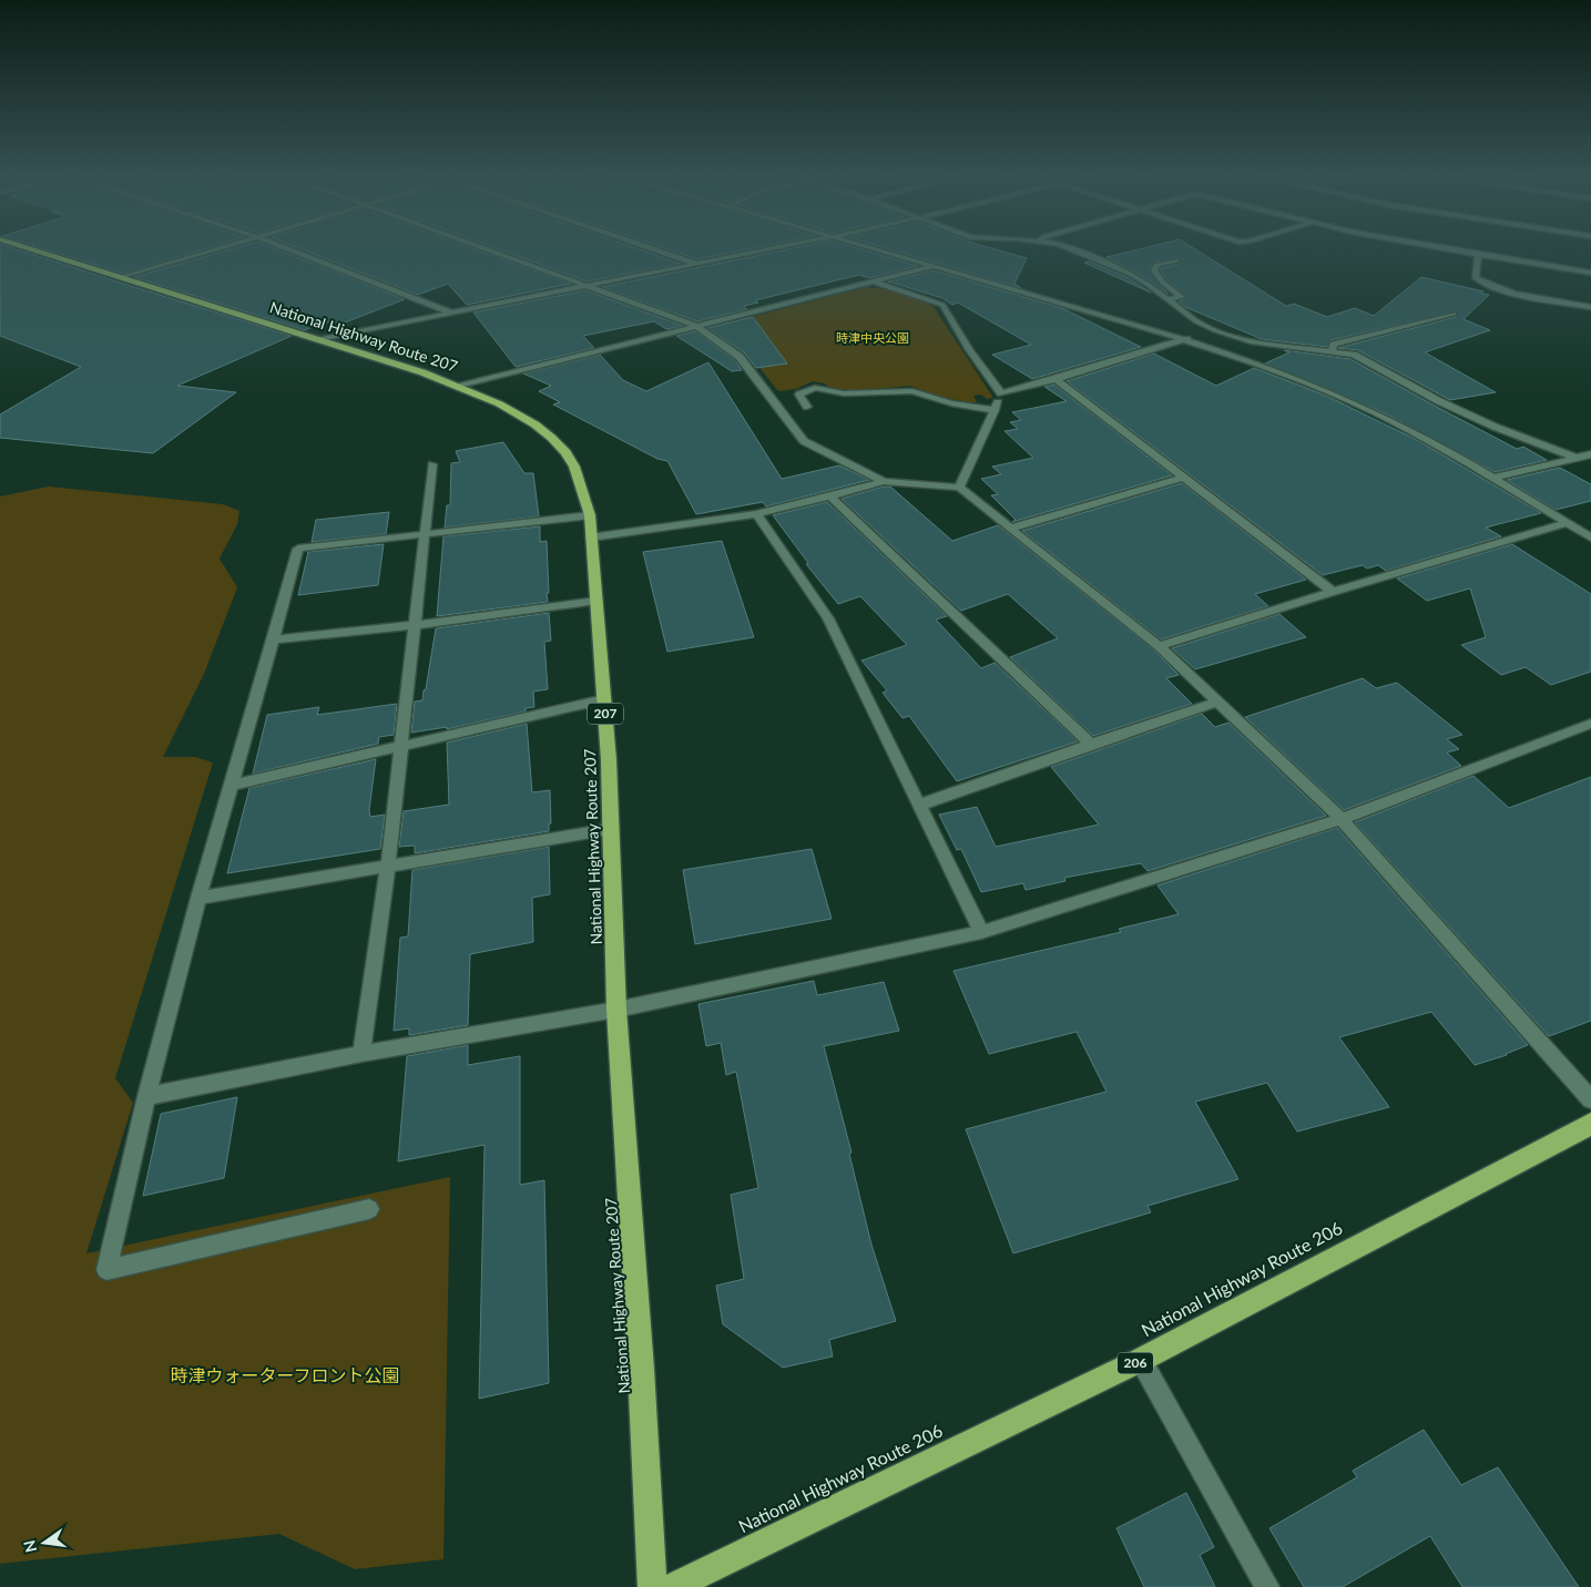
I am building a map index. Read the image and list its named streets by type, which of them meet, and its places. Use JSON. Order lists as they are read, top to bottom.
{
  "streets": {
    "highway": [
      "National Highway Route 207",
      "207",
      "National Highway Route 206",
      "206"
    ]
  },
  "parks": ["時津中央公園", "時津ウォーターフロント公園"],
  "north": "left"
}
